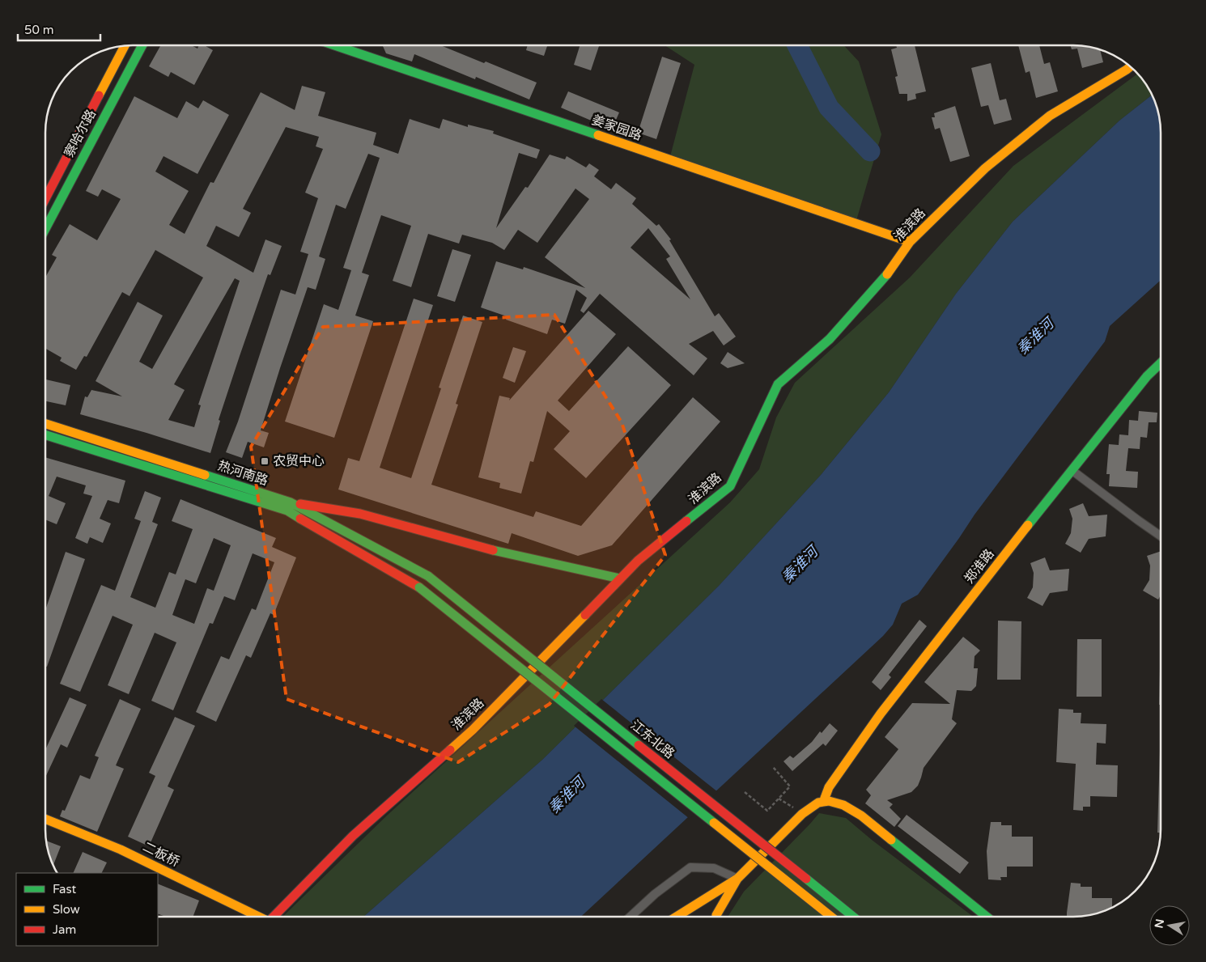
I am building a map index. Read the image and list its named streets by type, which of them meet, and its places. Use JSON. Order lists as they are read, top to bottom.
{
  "streets": {
    "main road": [
      "姜家园路",
      "察哈尔路",
      "淮滨路",
      "热河南路",
      "郑淮路",
      "江东北路",
      "二板桥"
    ]
  },
  "crossings": [
    ["姜家园路", "淮滨路"],
    ["热河南路", "江东北路"]
  ],
  "water": ["秦淮河"],
  "places": {
    "transit": ["农贸中心"]
  },
  "legend": ["Fast", "Slow", "Jam"],
  "scale_bar": "50 m",
  "north": "left"
}
